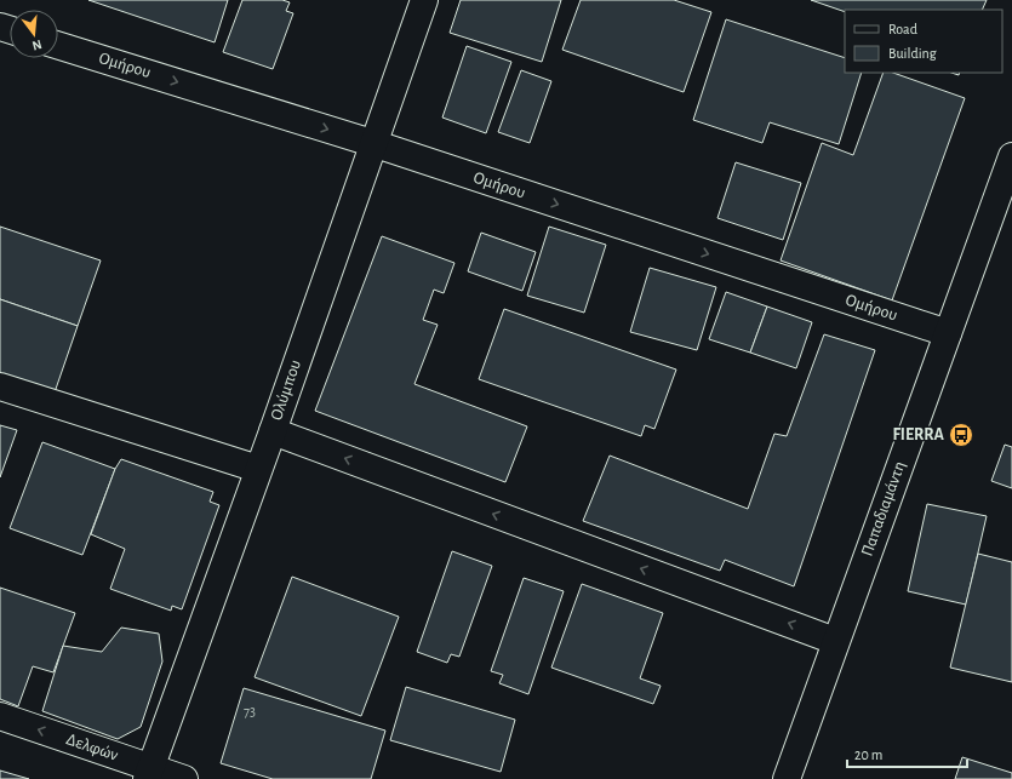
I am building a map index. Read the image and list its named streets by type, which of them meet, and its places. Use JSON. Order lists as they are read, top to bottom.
{
  "streets": {
    "street": [
      "Ομήρου",
      "Ολύμπου",
      "Παπαδιαμάντη",
      "Δελφών"
    ]
  },
  "crossings": [
    ["Ομήρου", "Ολύμπου"],
    ["Ομήρου", "Παπαδιαμάντη"],
    ["Ολύμπου", "Δελφών"]
  ],
  "one_way": ["Ομήρου", "Δελφών"],
  "places": {
    "bus stop": ["FIERRA"]
  },
  "house_numbers": ["73"],
  "legend": ["Road", "Building"],
  "scale_bar": "20 m",
  "north": "bottom"
}
